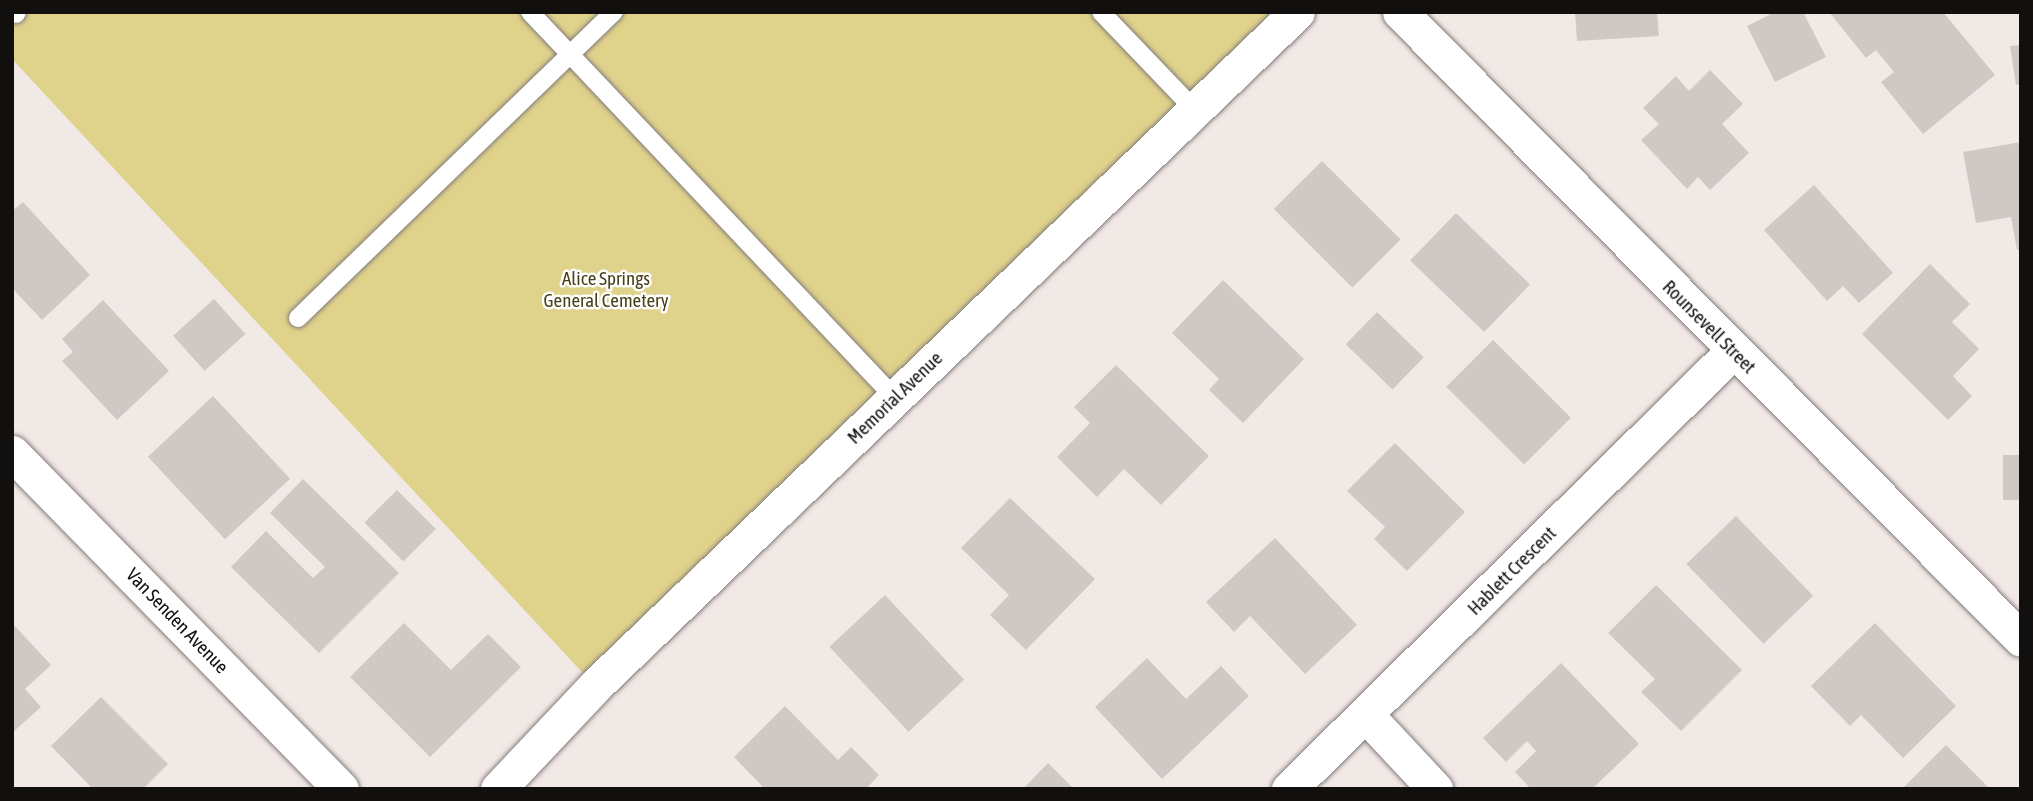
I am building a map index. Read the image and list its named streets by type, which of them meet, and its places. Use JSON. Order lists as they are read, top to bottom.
{
  "streets": {
    "street": [
      "Rounsevell Street",
      "Memorial Avenue",
      "Hablett Crescent",
      "Van Senden Avenue"
    ]
  },
  "crossings": [
    ["Rounsevell Street", "Hablett Crescent"]
  ],
  "parks": ["Alice Springs General Cemetery"]
}
